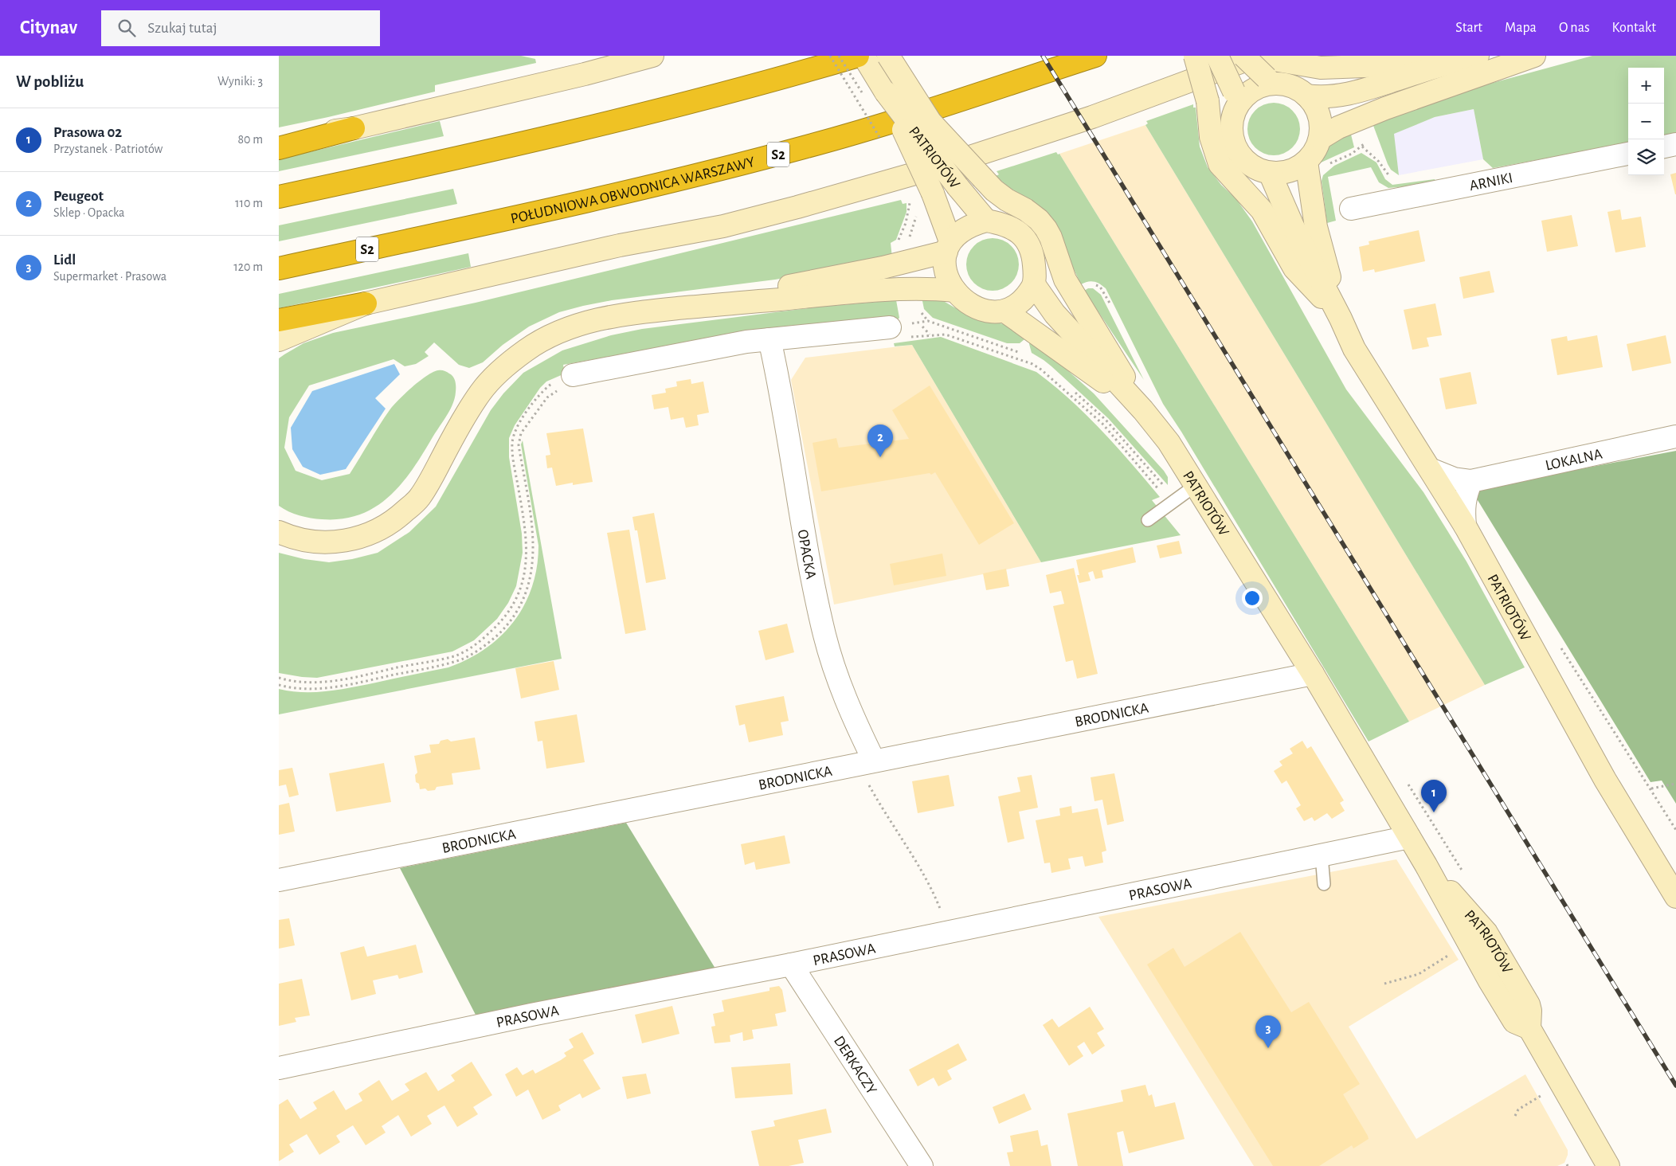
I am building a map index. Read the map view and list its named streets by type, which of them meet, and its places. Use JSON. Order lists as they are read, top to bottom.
{
  "streets": {
    "highway": ["S2", "POŁUDNIOWA OBWODNICA WARSZAWY"],
    "main road": ["PATRIOTÓW"],
    "street": [
      "ARNIKI",
      "LOKALNA",
      "OPACKA",
      "BRODNICKA",
      "PRASOWA",
      "DERKACZY"
    ]
  },
  "crossings": [
    ["PATRIOTÓW", "LOKALNA"],
    ["PATRIOTÓW", "BRODNICKA"],
    ["PATRIOTÓW", "PRASOWA"],
    ["OPACKA", "BRODNICKA"],
    ["PRASOWA", "DERKACZY"]
  ],
  "page": {
    "header": "Citynav",
    "search": "Szukaj tutaj",
    "nav": [
      "Start",
      "Mapa",
      "O nas",
      "Kontakt"
    ],
    "heading": ["W pobliżu", "Wyniki: 3"],
    "map_buttons": ["+", "−"],
    "list": [
      {
        "mark": "1",
        "name": "Prasowa 02",
        "note": "Przystanek · Patriotów",
        "value": "80 m"
      },
      {
        "mark": "2",
        "name": "Peugeot",
        "note": "Sklep · Opacka",
        "value": "110 m"
      },
      {
        "mark": "3",
        "name": "Lidl",
        "note": "Supermarket · Prasowa",
        "value": "120 m"
      }
    ],
    "pins": ["2", "1", "3"]
  }
}
